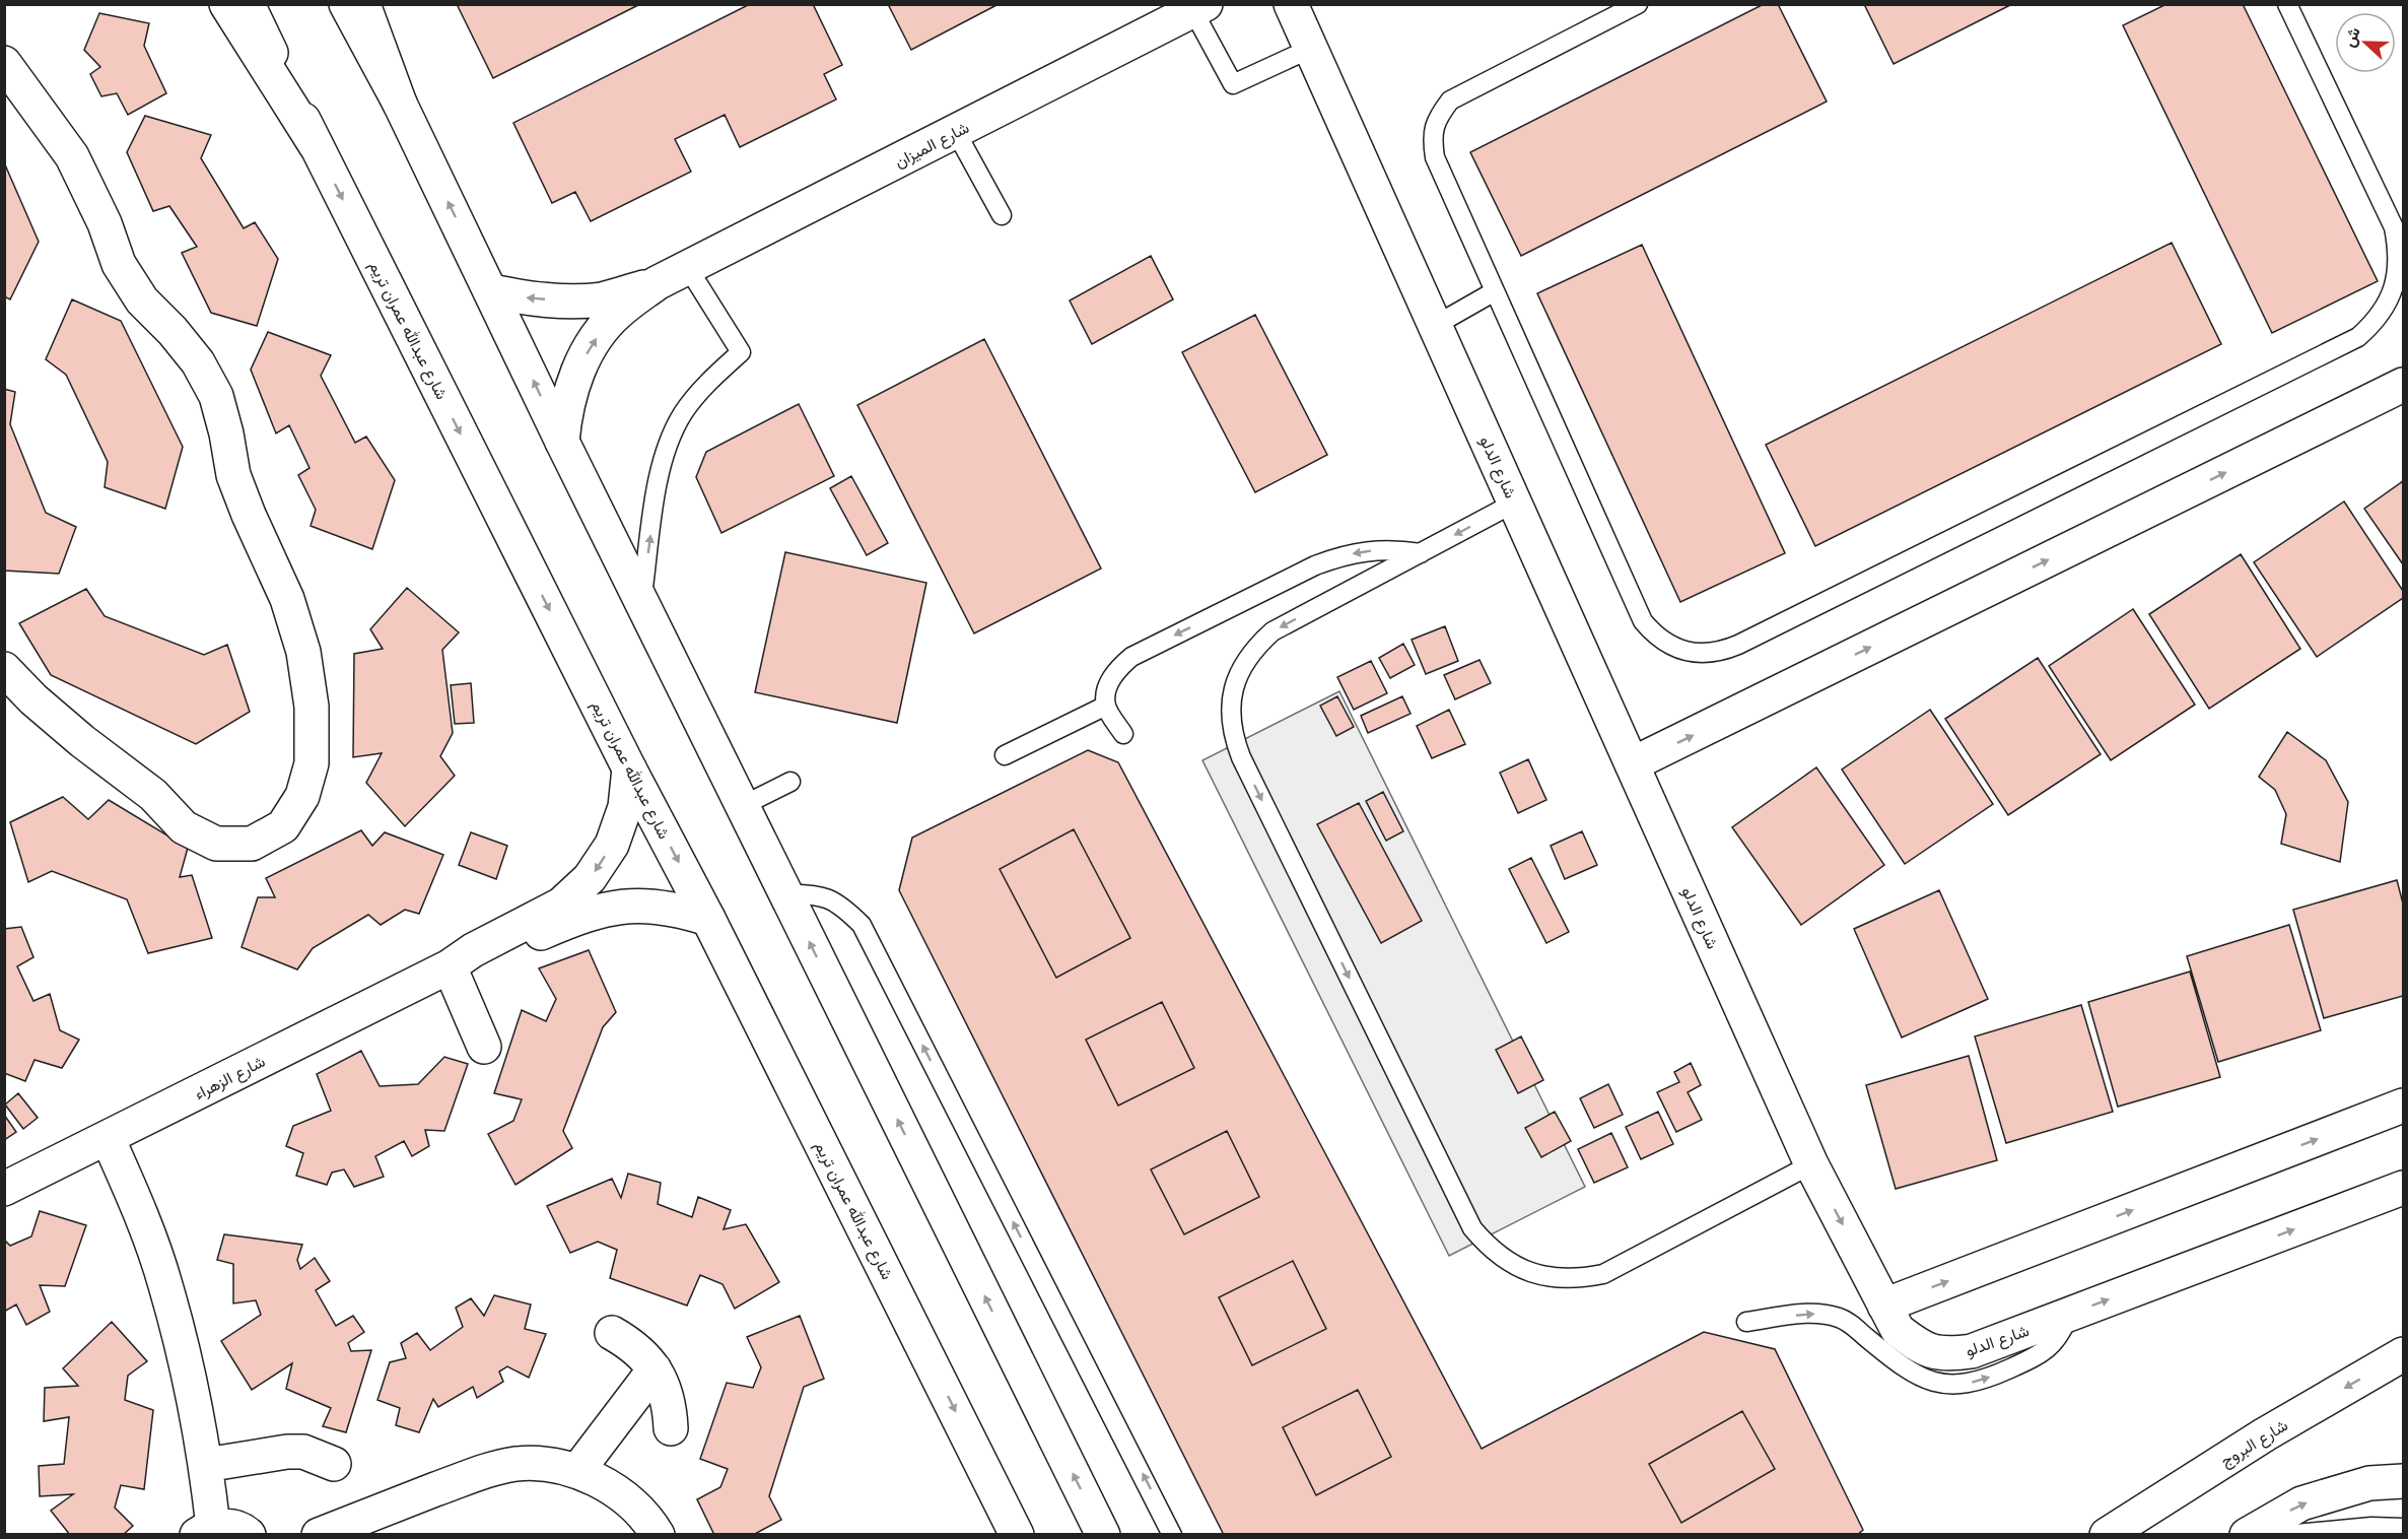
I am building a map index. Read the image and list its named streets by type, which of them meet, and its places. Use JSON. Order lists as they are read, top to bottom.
{
  "streets": {
    "street": [
      "شارع الميزان",
      "شارع عبدالله عمران تريم",
      "شارع الدلو",
      "شارع الزهراء",
      "شارع البروج"
    ]
  },
  "crossings": [
    ["شارع عبدالله عمران تريم", "شارع الزهراء"]
  ],
  "north": "left"
}
